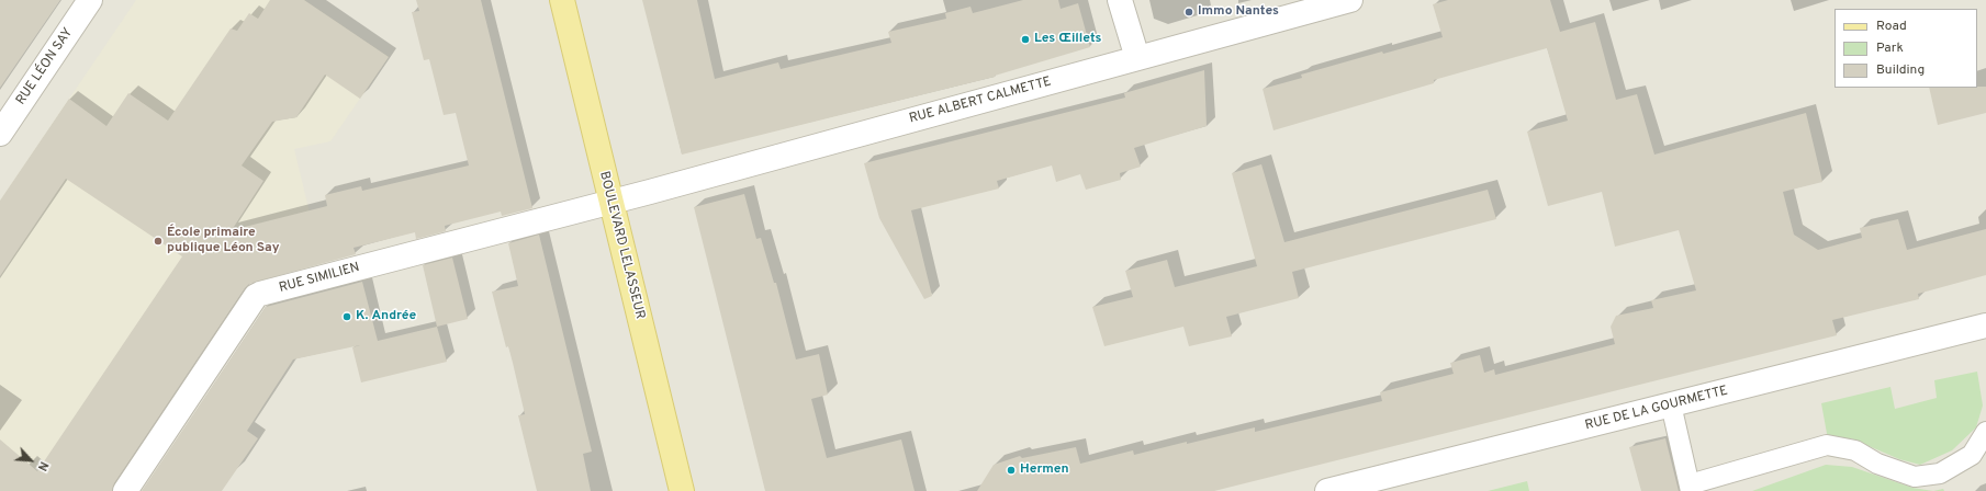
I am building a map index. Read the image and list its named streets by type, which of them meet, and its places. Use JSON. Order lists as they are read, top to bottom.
{
  "streets": {
    "main road": ["BOULEVARD LELASSEUR"],
    "street": [
      "RUE LÉON SAY",
      "RUE ALBERT CALMETTE",
      "RUE SIMILIEN",
      "RUE DE LA GOURMETTE"
    ]
  },
  "crossings": [
    ["RUE ALBERT CALMETTE", "BOULEVARD LELASSEUR"],
    ["RUE ALBERT CALMETTE", "RUE SIMILIEN"],
    ["BOULEVARD LELASSEUR", "RUE SIMILIEN"]
  ],
  "places": [
    "Immo Nantes",
    "Les Œillets",
    "École primaire publique Léon Say",
    "K. Andrée",
    "Hermen"
  ],
  "legend": ["Road", "Park", "Building"],
  "north": "bottom right"
}
